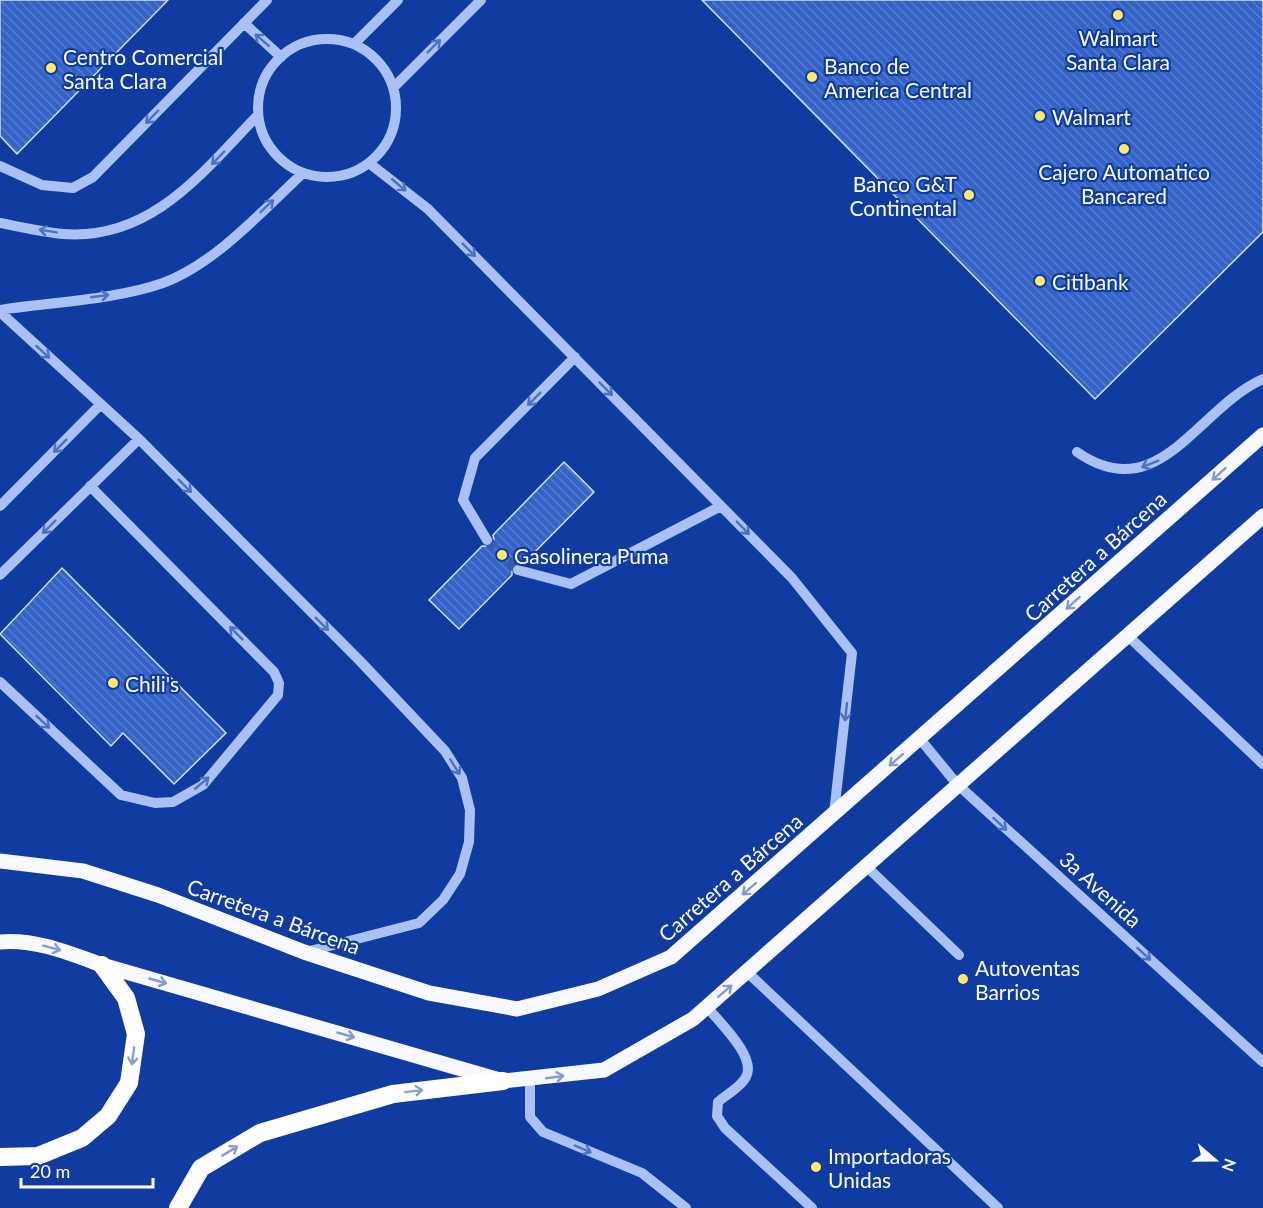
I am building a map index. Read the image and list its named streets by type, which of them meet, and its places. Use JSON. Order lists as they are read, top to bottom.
{
  "streets": {
    "main road": ["Carretera a Bárcena"],
    "street": ["3a Avenida"]
  },
  "crossings": [
    ["Carretera a Bárcena", "3a Avenida"]
  ],
  "one_way": ["3a Avenida"],
  "places": [
    "Walmart Santa Clara",
    "Centro Comercial Santa Clara",
    "Banco de America Central",
    "Walmart",
    "Cajero Automatico Bancared",
    "Banco G&T Continental",
    "Citibank",
    "Gasolinera Puma",
    "Chili's",
    "Autoventas Barrios",
    "Importadoras Unidas"
  ],
  "scale_bar": "20 m",
  "north": "right"
}
